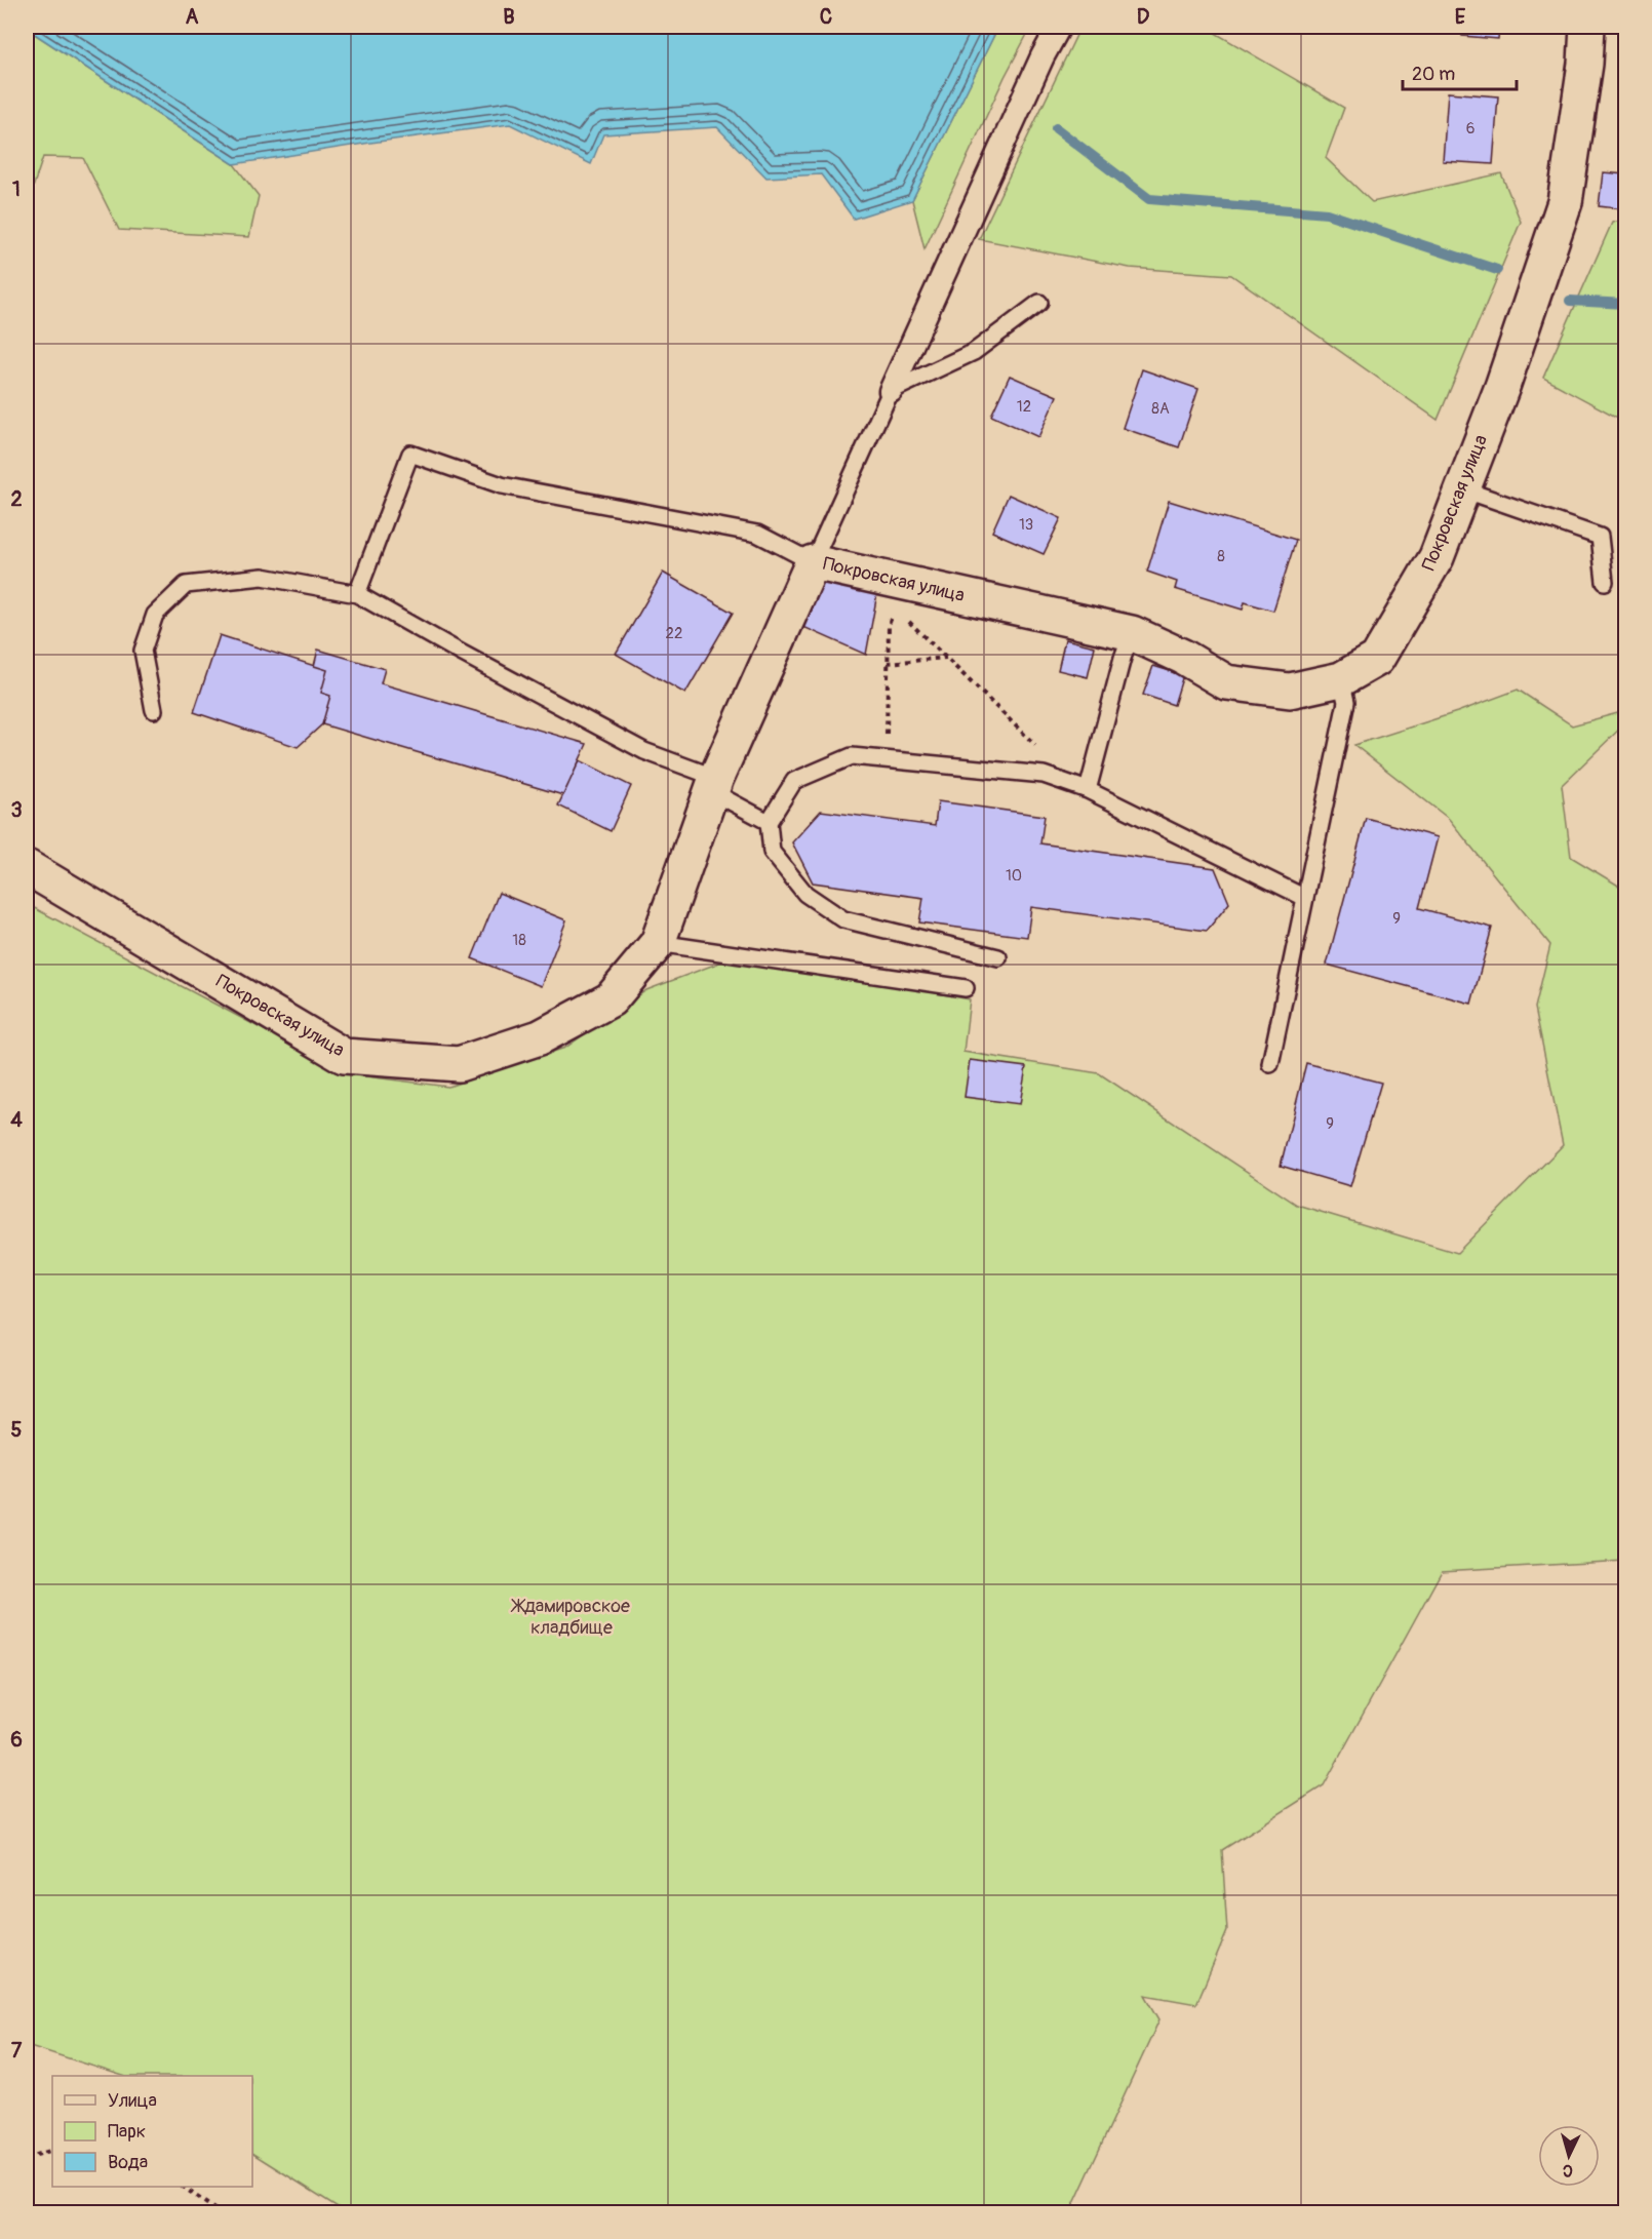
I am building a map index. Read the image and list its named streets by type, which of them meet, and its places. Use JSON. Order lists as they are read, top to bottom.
{
  "streets": {
    "street": ["Покровская улица"]
  },
  "parks": ["Ждамировское кладбище"],
  "house_numbers": [
    "6",
    "12",
    "8А",
    "13",
    "8",
    "22",
    "10",
    "9",
    "18",
    "9"
  ],
  "legend": ["Улица", "Парк", "Вода"],
  "scale_bar": "20 m",
  "north": "bottom",
  "grid": {
    "columns": [
      "A",
      "B",
      "C",
      "D",
      "E"
    ],
    "rows": [
      "1",
      "2",
      "3",
      "4",
      "5",
      "6",
      "7"
    ]
  }
}
